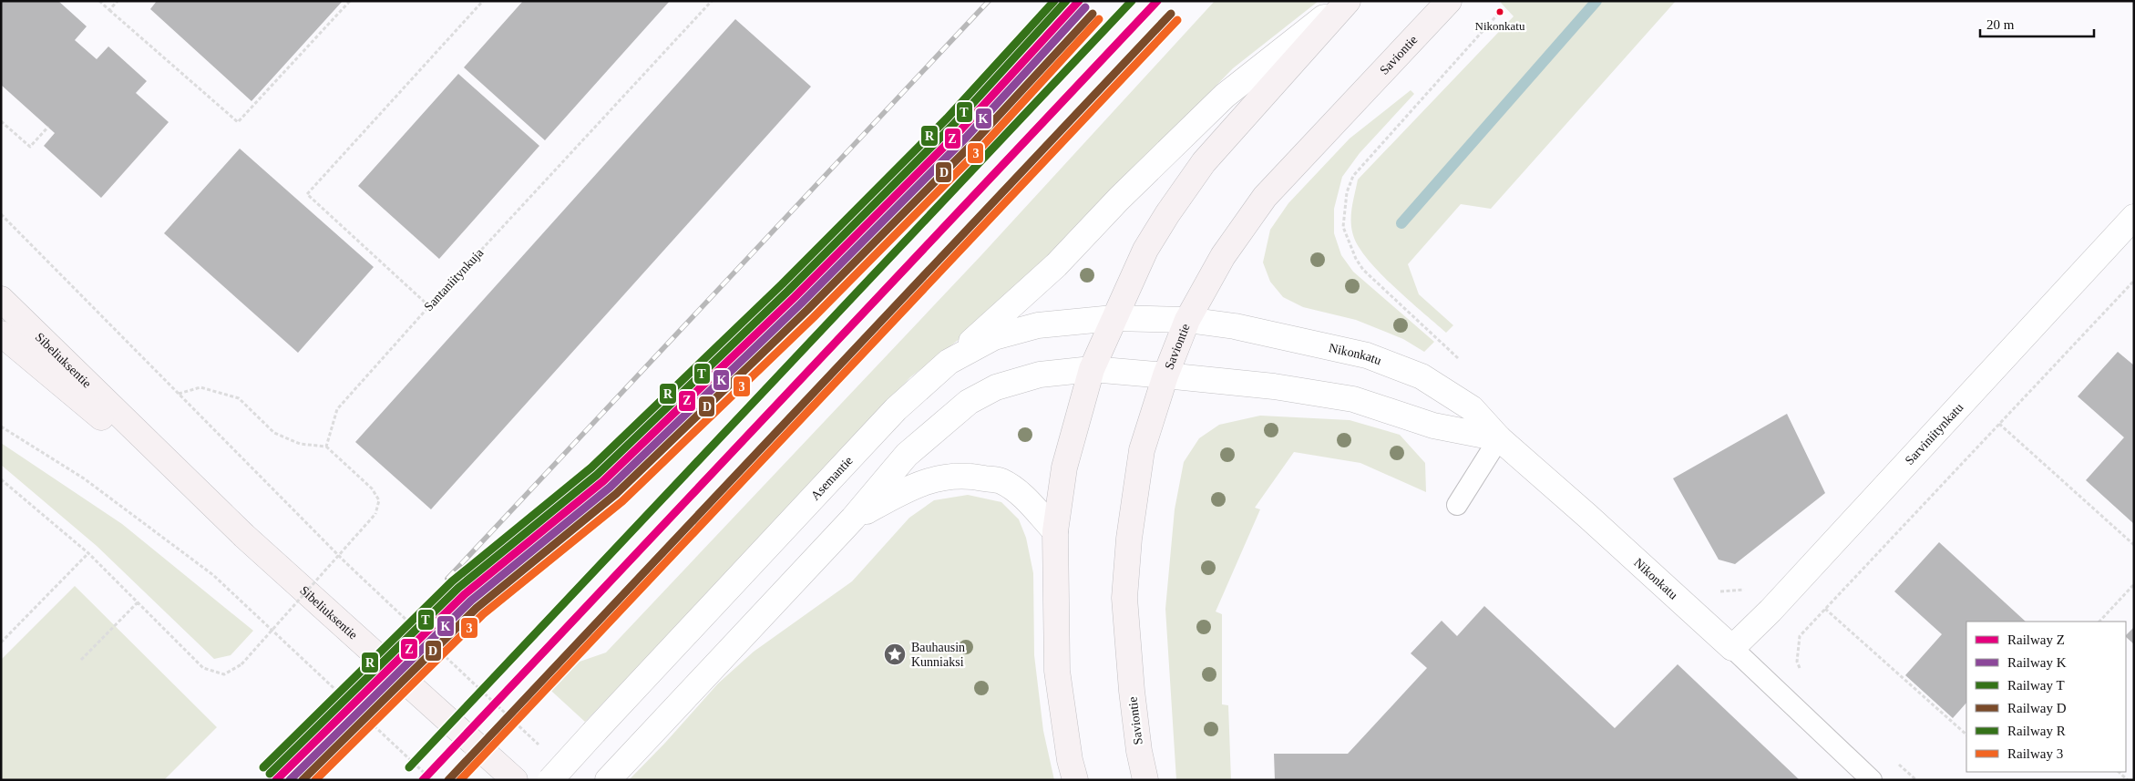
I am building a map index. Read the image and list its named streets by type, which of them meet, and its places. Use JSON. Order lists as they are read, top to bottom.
{
  "streets": {
    "main road": ["Saviontie", "Sibeliuksentie"],
    "street": ["Nikonkatu", "Sarviniitynkatu", "Asemantie"],
    "path": ["Santaniitynkuja"]
  },
  "crossings": [
    ["Saviontie", "Nikonkatu"],
    ["Saviontie", "Asemantie"],
    ["Nikonkatu", "Sarviniitynkatu"],
    ["Nikonkatu", "Asemantie"]
  ],
  "places": {
    "other": ["Nikonkatu"],
    "place": ["Bauhausin Kunniaksi"]
  },
  "lines": [
    "rail line Z",
    "rail line T",
    "rail line R",
    "rail line K",
    "rail line D",
    "rail line 3"
  ],
  "legend": [
    "Railway Z",
    "Railway K",
    "Railway T",
    "Railway D",
    "Railway R",
    "Railway 3"
  ],
  "scale_bar": "20 m"
}
